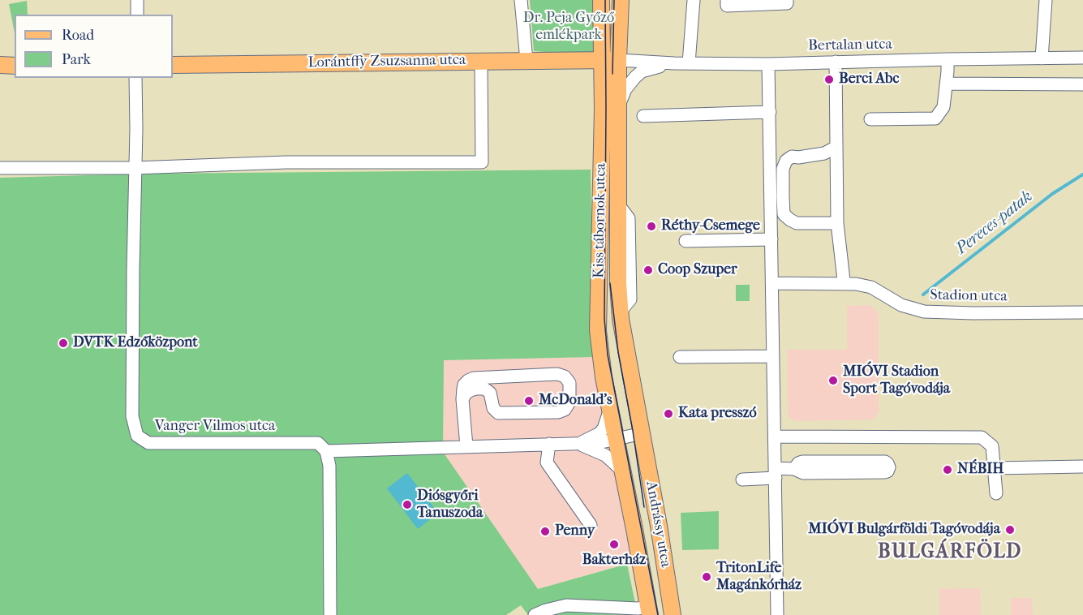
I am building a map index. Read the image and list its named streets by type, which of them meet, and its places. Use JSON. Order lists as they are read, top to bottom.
{
  "streets": {
    "main road": ["Lorántffy Zsuzsanna utca", "Kiss tábornok utca", "Andrássy utca"],
    "street": ["Bertalan utca", "Stadion utca", "Vanger Vilmos utca"]
  },
  "crossings": [
    ["Bertalan utca", "Lorántffy Zsuzsanna utca"],
    ["Bertalan utca", "Kiss tábornok utca"],
    ["Lorántffy Zsuzsanna utca", "Kiss tábornok utca"],
    ["Kiss tábornok utca", "Vanger Vilmos utca"],
    ["Kiss tábornok utca", "Andrássy utca"],
    ["Vanger Vilmos utca", "Andrássy utca"]
  ],
  "districts": ["BULGÁRFÖLD"],
  "water": ["Pereces-patak"],
  "parks": ["Dr. Peja Győző emlékpark"],
  "places": [
    "Berci Abc",
    "Réthy-Csemege",
    "Coop Szuper",
    "DVTK Edzőközpont",
    "MIÓVI Stadion Sport Tagóvodája",
    "McDonald's",
    "Kata presszó",
    "NÉBIH",
    "Diósgyőri Tanuszoda",
    "MIÓVI Bulgárföldi Tagóvodája",
    "Penny",
    "Bakterház",
    "TritonLife Magánkórház"
  ],
  "legend": ["Road", "Park"]
}
